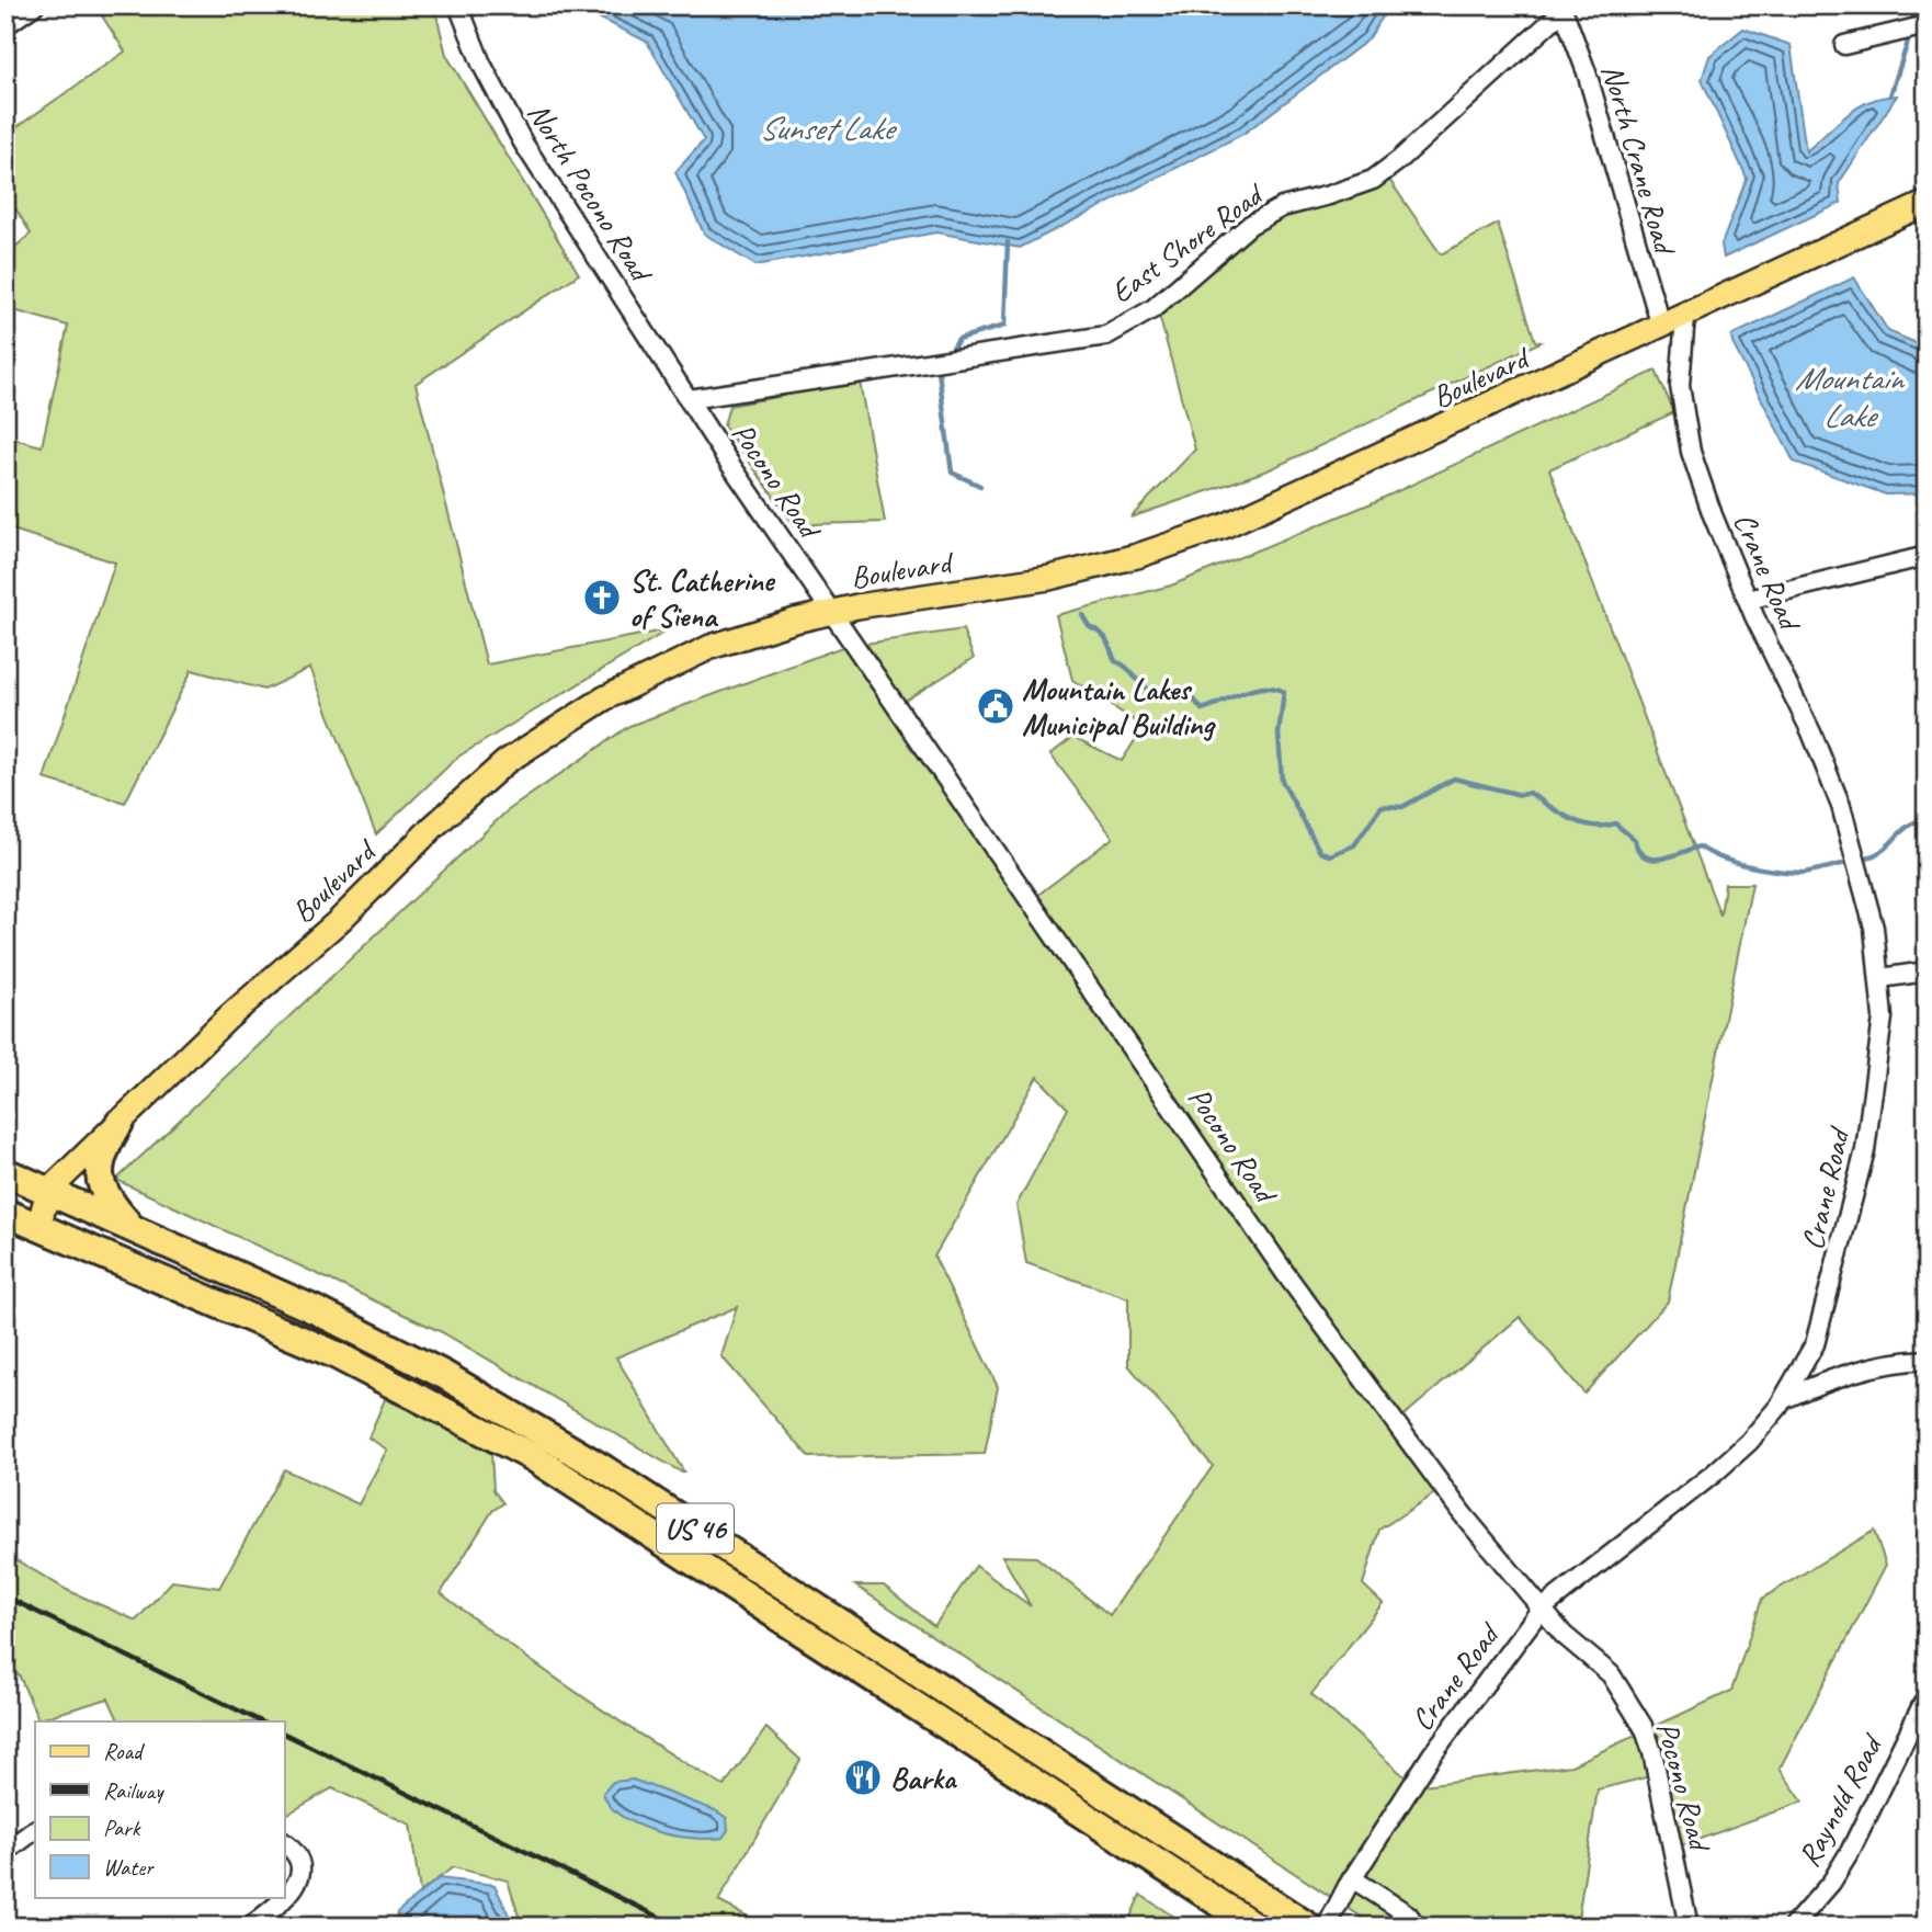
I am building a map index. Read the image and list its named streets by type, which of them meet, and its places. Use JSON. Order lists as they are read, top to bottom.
{
  "streets": {
    "highway": ["US 46"],
    "main road": ["Boulevard"],
    "street": [
      "North Crane Road",
      "North Pocono Road",
      "East Shore Road",
      "Pocono Road",
      "Crane Road",
      "Raynold Road"
    ]
  },
  "crossings": [
    ["North Crane Road", "East Shore Road"],
    ["North Crane Road", "Boulevard"],
    ["North Pocono Road", "East Shore Road"],
    ["North Pocono Road", "Pocono Road"],
    ["East Shore Road", "Pocono Road"],
    ["Boulevard", "Pocono Road"],
    ["Boulevard", "Crane Road"],
    ["Boulevard", "US 46"],
    ["Pocono Road", "Crane Road"]
  ],
  "water": ["Sunset Lake", "Mountain Lake"],
  "places": {
    "church": ["St. Catherine of Siena"],
    "public building": ["Mountain Lakes Municipal Building"],
    "restaurant": ["Barka"]
  },
  "legend": [
    "Road",
    "Railway",
    "Park",
    "Water"
  ]
}
